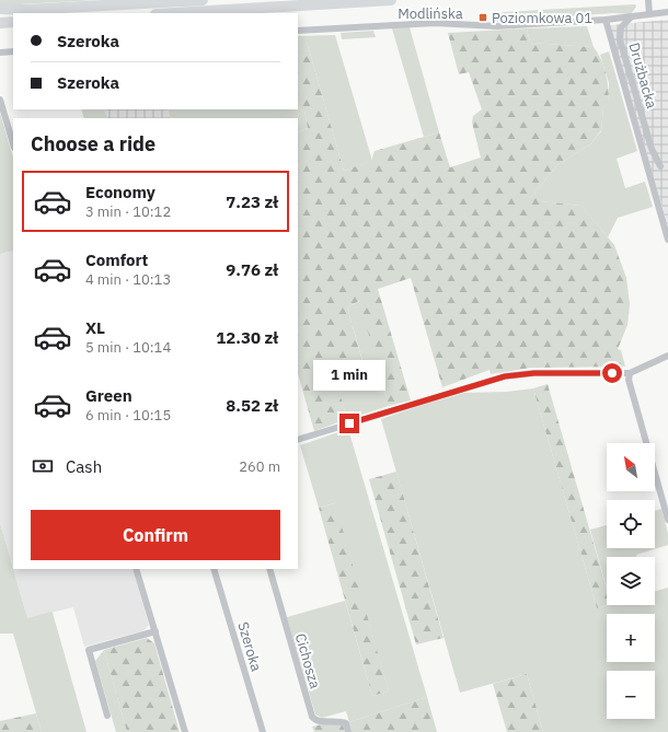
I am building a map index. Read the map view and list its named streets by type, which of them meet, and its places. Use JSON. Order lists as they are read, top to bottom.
{
  "streets": {
    "street": [
      "Modlińska",
      "Drużbacka",
      "Szeroka",
      "Cichosza"
    ]
  },
  "crossings": [
    ["Modlińska", "Drużbacka"]
  ],
  "places": {
    "transit": ["Poziomkowa 01"]
  },
  "north": "top left",
  "page": {
    "banner": ["Szeroka", "Szeroka"],
    "heading": "Choose a ride",
    "list": [
      {
        "name": "Economy",
        "note": "3 min · 10:12",
        "value": "7.23 zł"
      },
      {
        "name": "Comfort",
        "note": "4 min · 10:13",
        "value": "9.76 zł"
      },
      {
        "name": "XL",
        "note": "5 min · 10:14",
        "value": "12.30 zł"
      },
      {
        "name": "Green",
        "note": "6 min · 10:15",
        "value": "8.52 zł"
      }
    ],
    "bubble": "1 min",
    "pay": ["Cash", "260 m"],
    "map_buttons": ["+", "−"],
    "buttons": "Confirm"
  }
}
